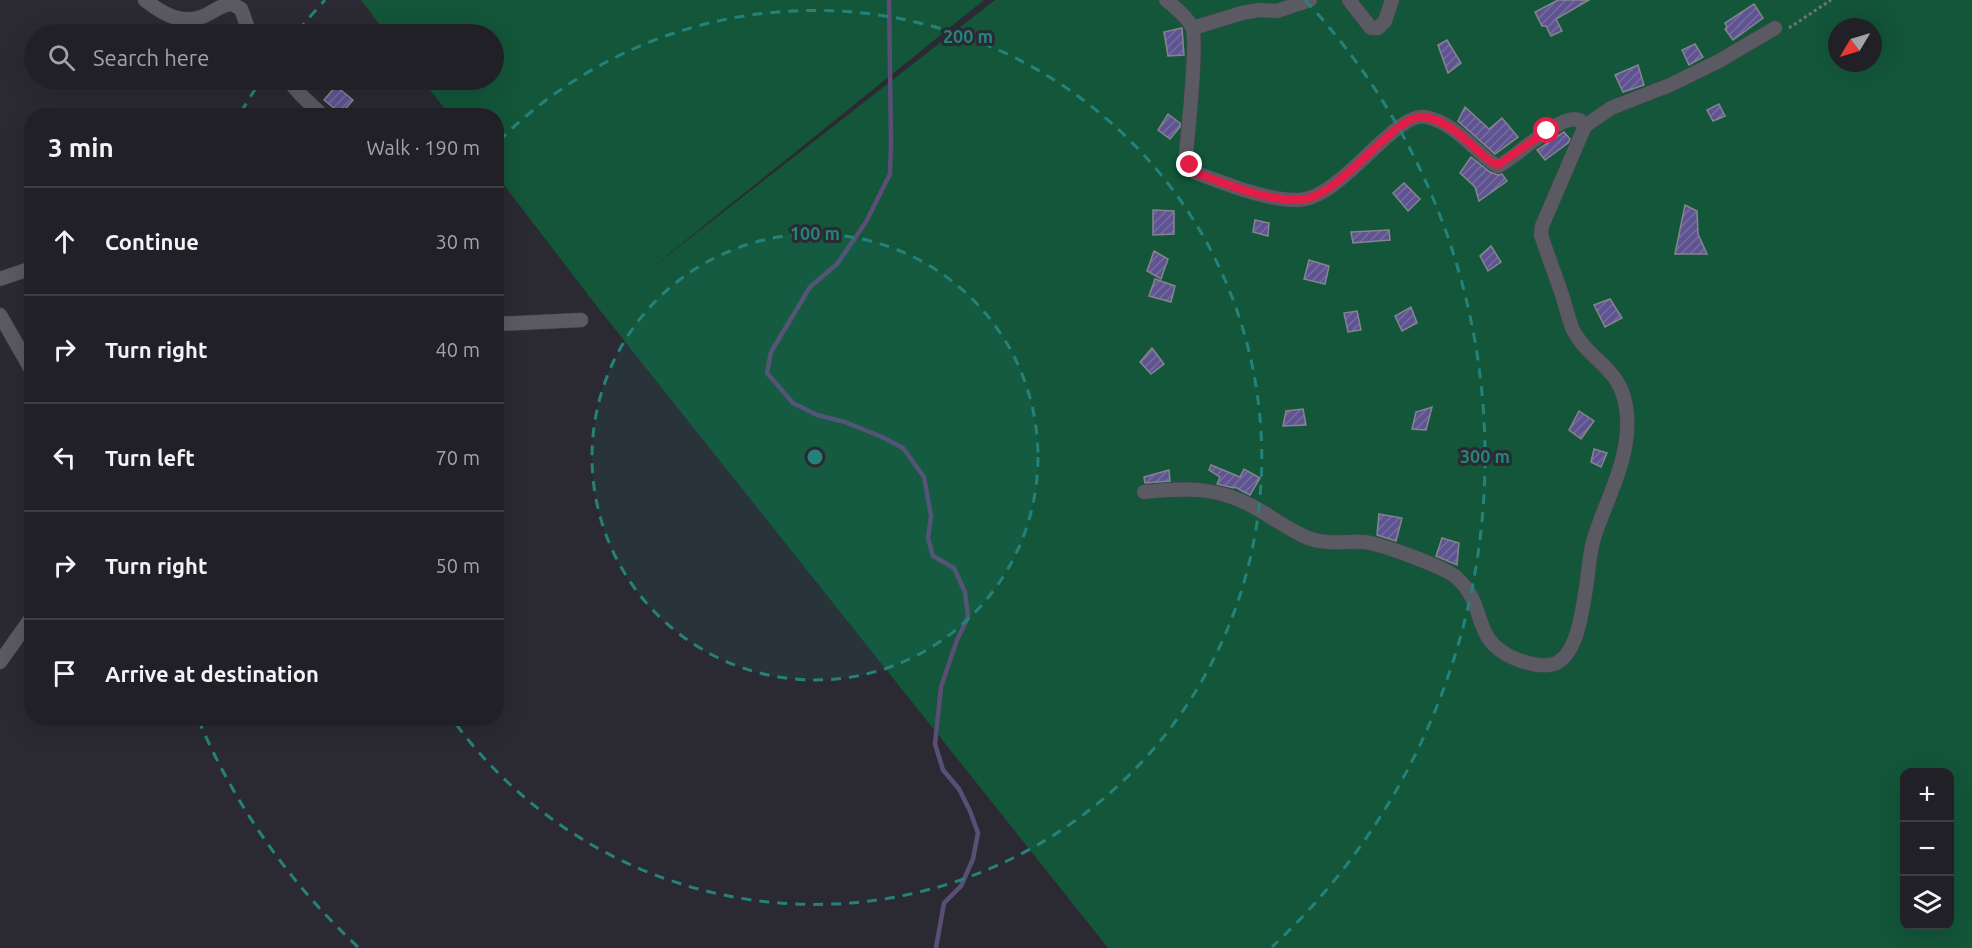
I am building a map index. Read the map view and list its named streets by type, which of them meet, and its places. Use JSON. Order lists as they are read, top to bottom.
{
  "north": "bottom left",
  "page": {
    "search": "Search here",
    "heading": ["3 min", "Walk · 190 m"],
    "list": [
      ["Continue", "30 m"],
      ["Turn right", "40 m"],
      ["Turn left", "70 m"],
      ["Turn right", "50 m"],
      "Arrive at destination"
    ],
    "map_buttons": ["+", "−"]
  },
  "rings": ["200 m", "100 m", "300 m"]
}
